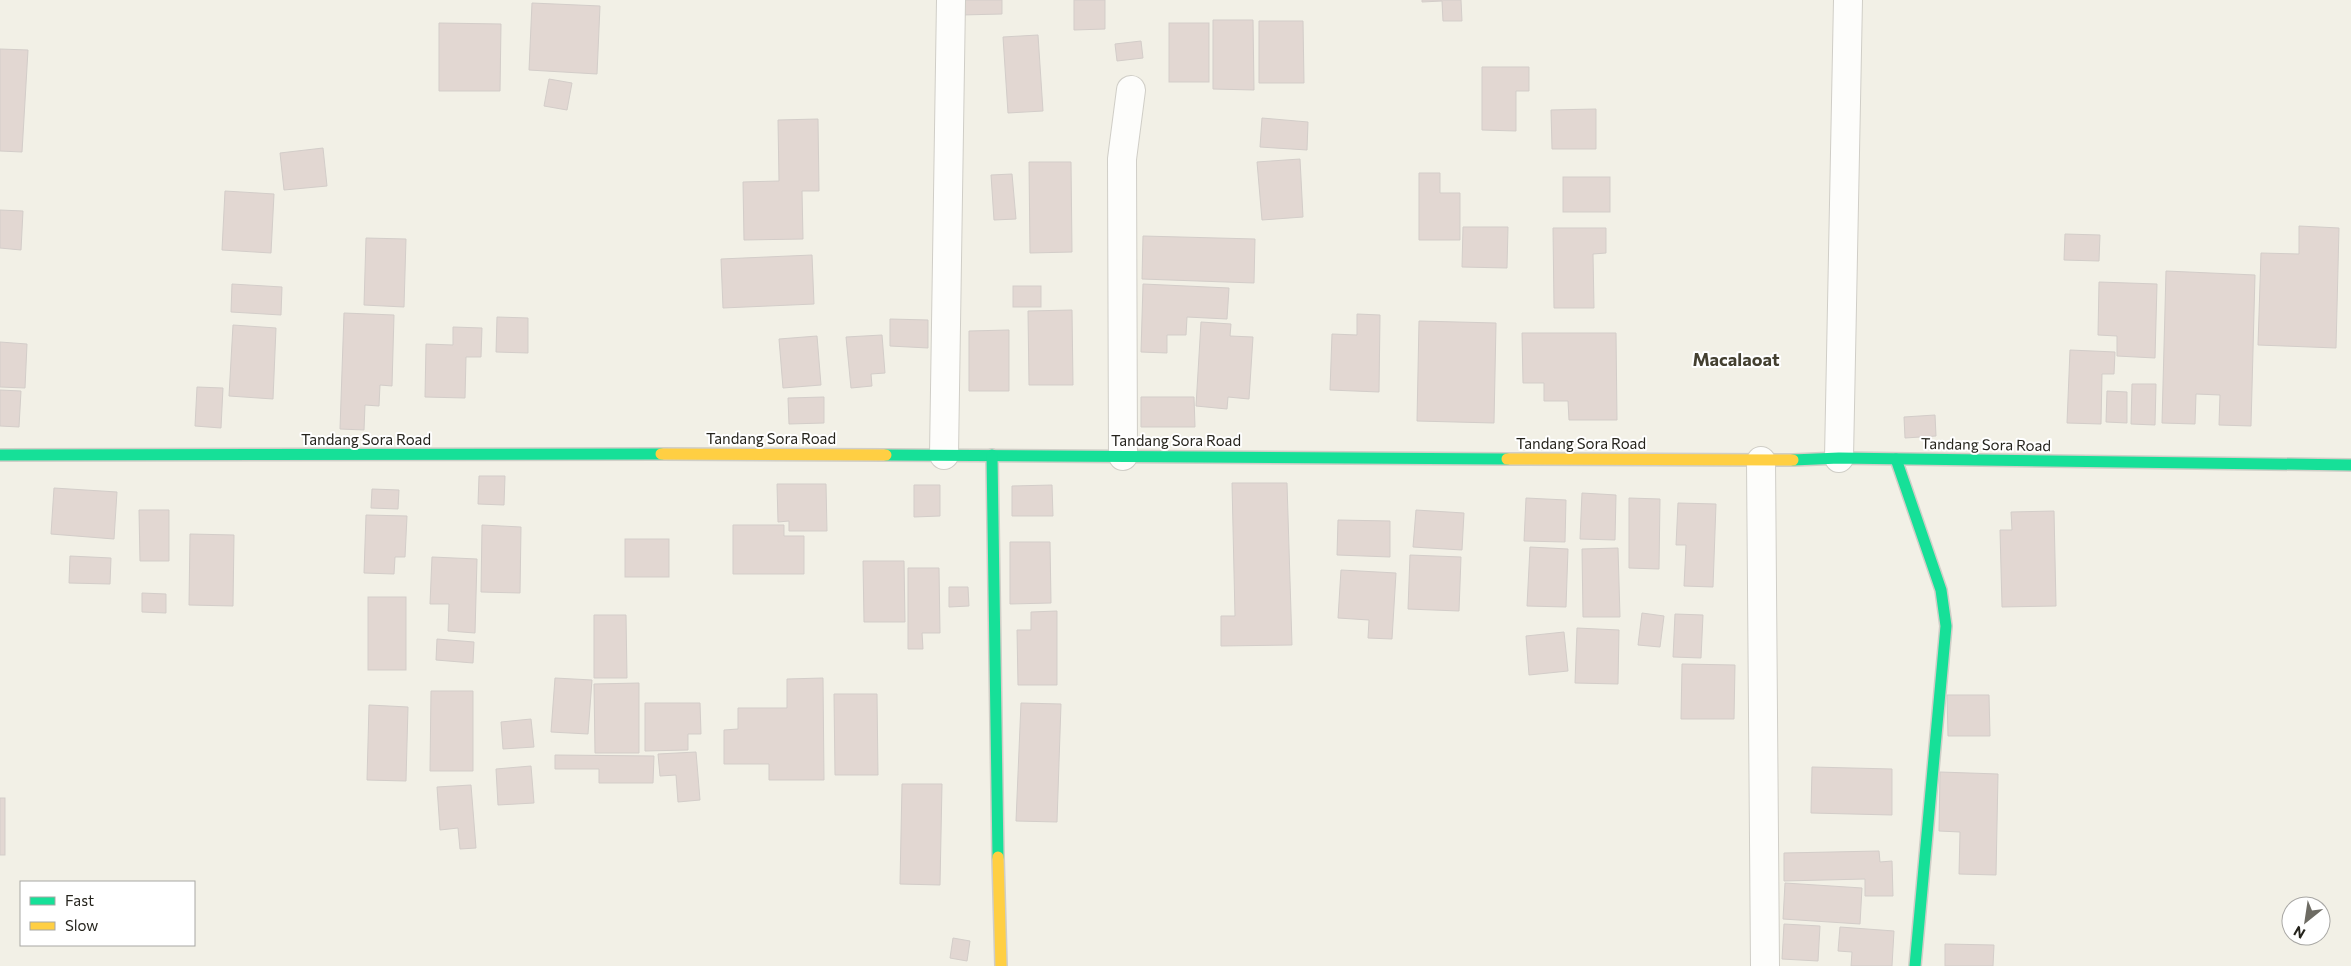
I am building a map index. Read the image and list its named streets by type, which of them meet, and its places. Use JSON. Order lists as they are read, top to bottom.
{
  "streets": {
    "street": ["Tandang Sora Road"]
  },
  "districts": ["Macalaoat"],
  "legend": ["Fast", "Slow"],
  "north": "bottom left"
}
